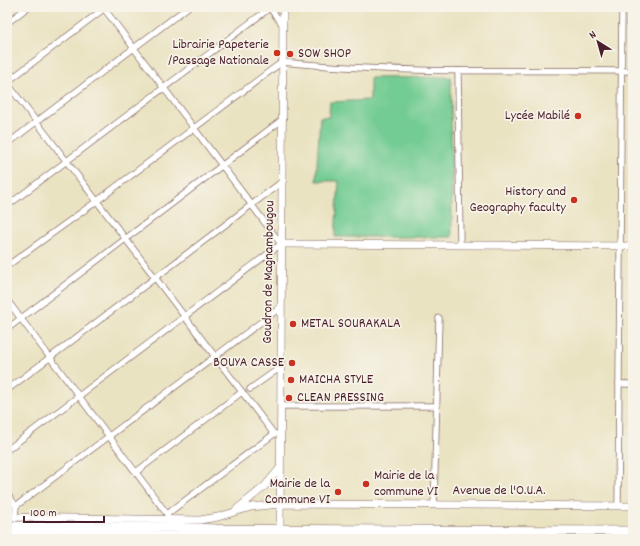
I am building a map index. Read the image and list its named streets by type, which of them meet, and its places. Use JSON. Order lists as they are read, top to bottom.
{
  "streets": {
    "highway": ["Avenue de l'O.U.A."],
    "street": ["Goudron de Magnambougou"]
  },
  "crossings": [
    ["Goudron de Magnambougou", "Avenue de l'O.U.A."]
  ],
  "places": [
    "Librairie Papeterie /Passage Nationale",
    "SOW SHOP",
    "Lycée Mabilé",
    "History and Geography faculty",
    "METAL SOURAKALA",
    "BOUYA CASSE",
    "MAICHA STYLE",
    "CLEAN PRESSING",
    "Mairie de la commune VI",
    "Mairie de la Commune VI"
  ],
  "scale_bar": "100 m",
  "north": "top left"
}
